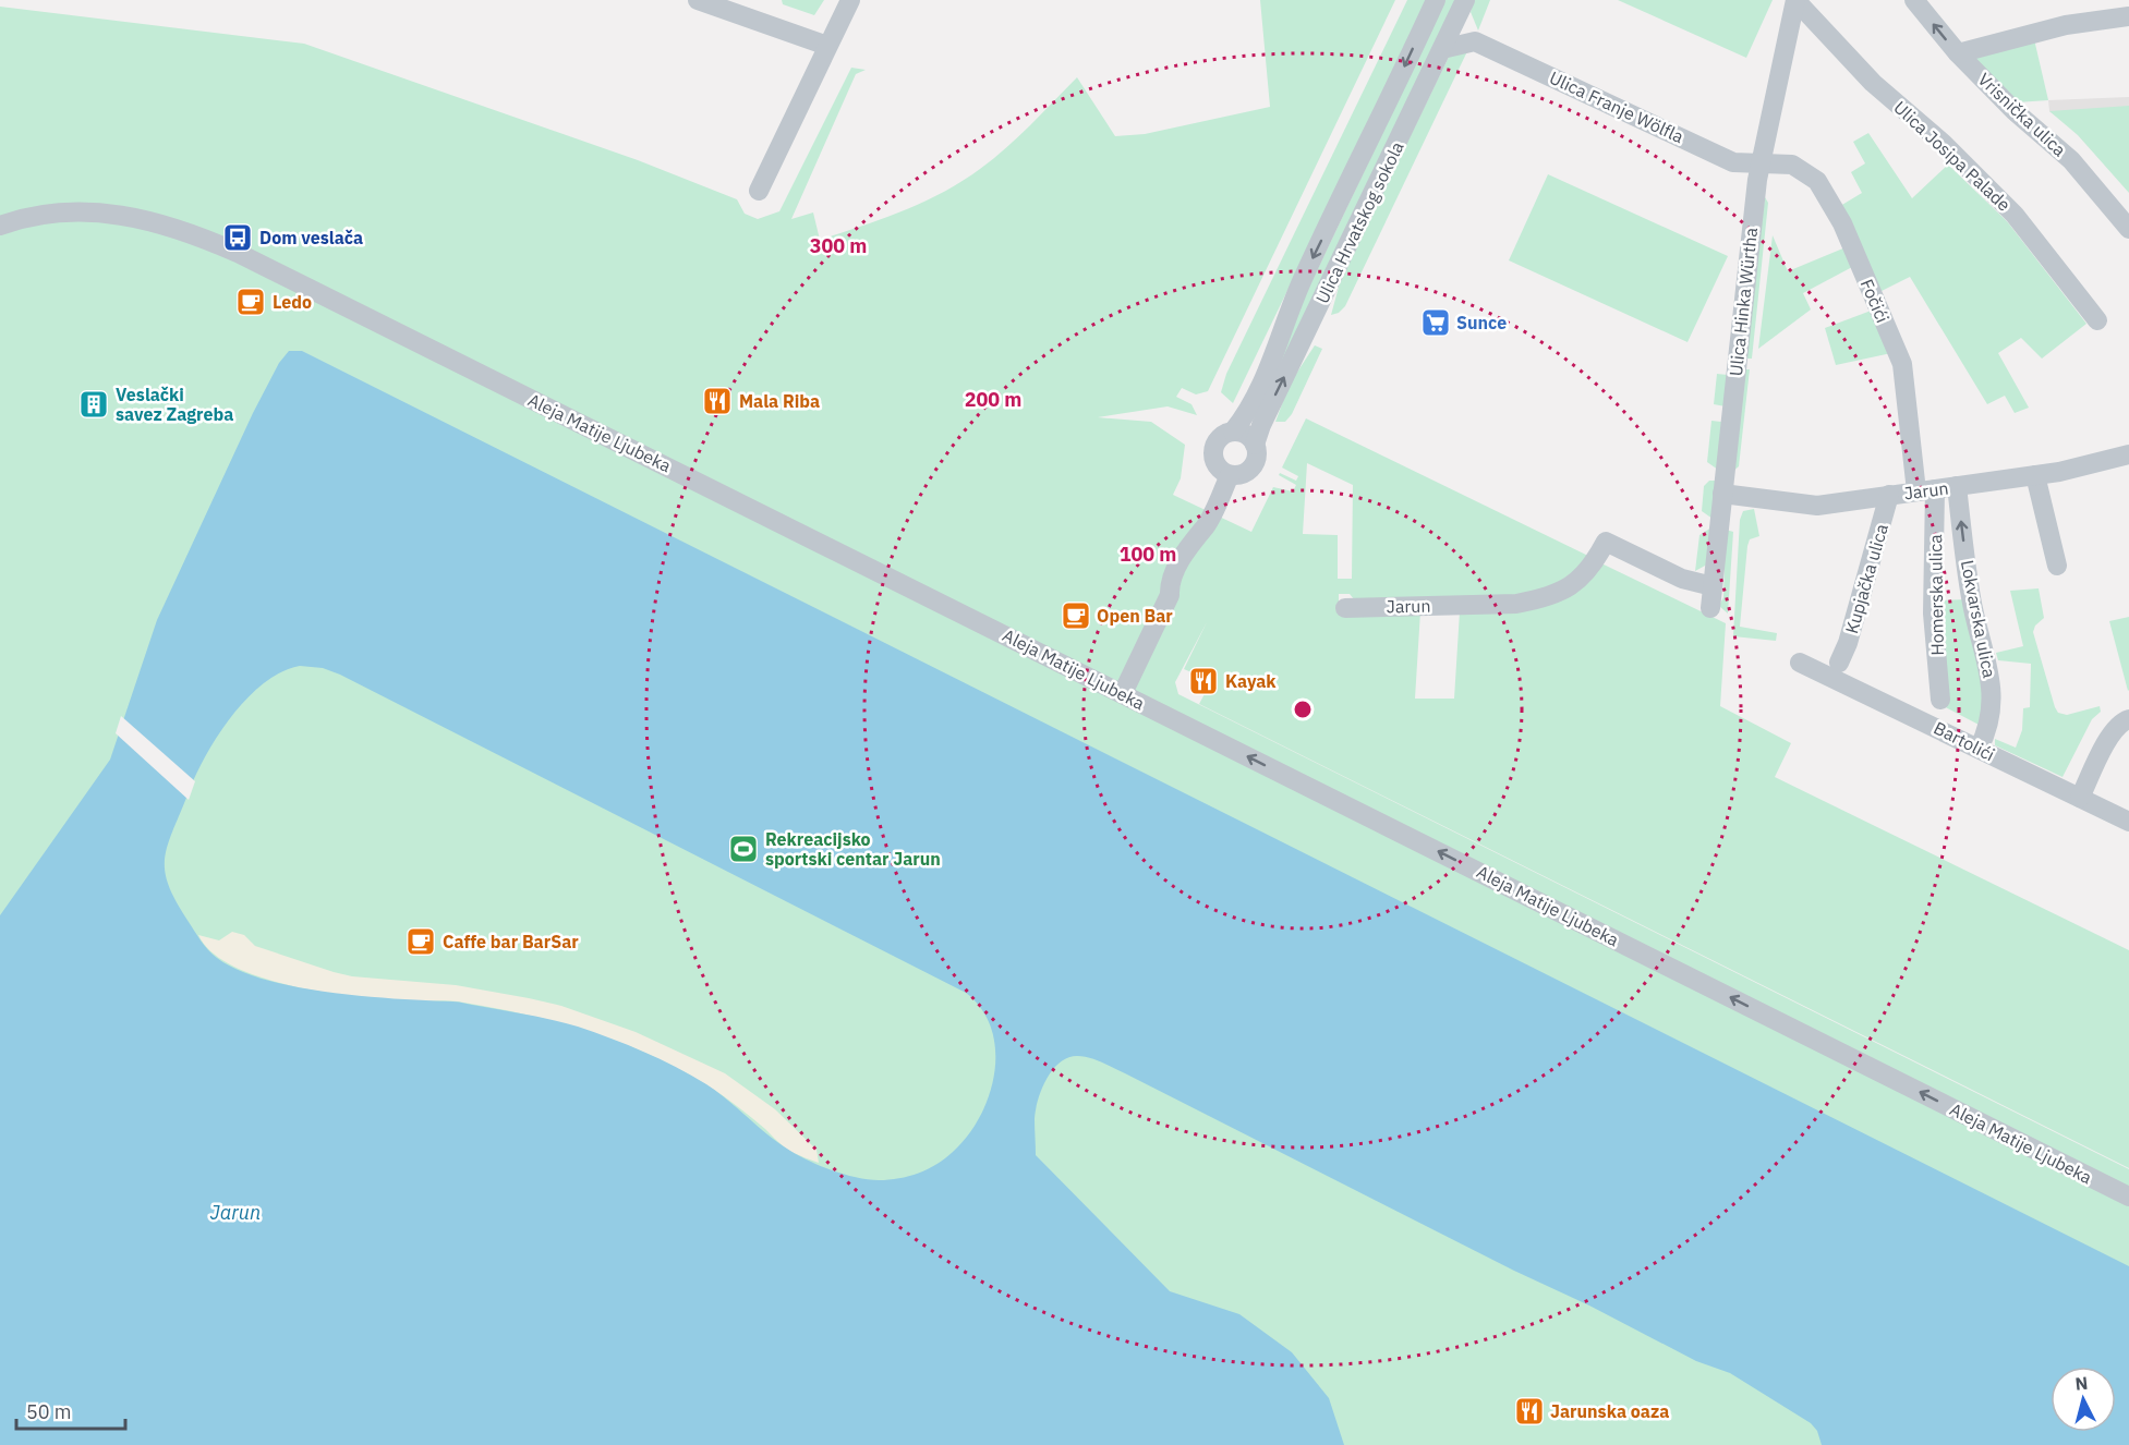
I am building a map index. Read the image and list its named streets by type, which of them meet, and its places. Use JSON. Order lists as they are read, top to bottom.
{
  "streets": {
    "street": [
      "Ulica Franje Wölfla",
      "Vrisnička ulica",
      "Ulica Josipa Palade",
      "Ulica Hrvatskog sokola",
      "Fočići",
      "Ulica Hinka Würtha",
      "Aleja Matije Ljubeka",
      "Jarun",
      "Kupjačka ulica",
      "Homerska ulica",
      "Lokvarska ulica",
      "Bartolići"
    ]
  },
  "crossings": [
    ["Ulica Franje Wölfla", "Fočići"],
    ["Ulica Franje Wölfla", "Ulica Hinka Würtha"],
    ["Ulica Josipa Palade", "Ulica Hinka Würtha"],
    ["Fočići", "Ulica Hinka Würtha"],
    ["Fočići", "Jarun"],
    ["Fočići", "Homerska ulica"],
    ["Ulica Hinka Würtha", "Jarun"],
    ["Jarun", "Kupjačka ulica"],
    ["Jarun", "Homerska ulica"],
    ["Jarun", "Lokvarska ulica"],
    ["Lokvarska ulica", "Bartolići"]
  ],
  "one_way": ["Aleja Matije Ljubeka"],
  "water": ["Jarun"],
  "places": {
    "bus stop": ["Dom veslača"],
    "cafe": ["Ledo", "Open Bar", "Caffe bar BarSar"],
    "supermarket": ["Sunce"],
    "restaurant": ["Mala Riba", "Kayak", "Jarunska oaza"],
    "building": ["Veslački savez Zagreba"],
    "sports": ["Rekreacijsko sportski centar Jarun"]
  },
  "scale_bar": "50 m",
  "north": "top",
  "rings": ["300 m", "200 m", "100 m"]
}
